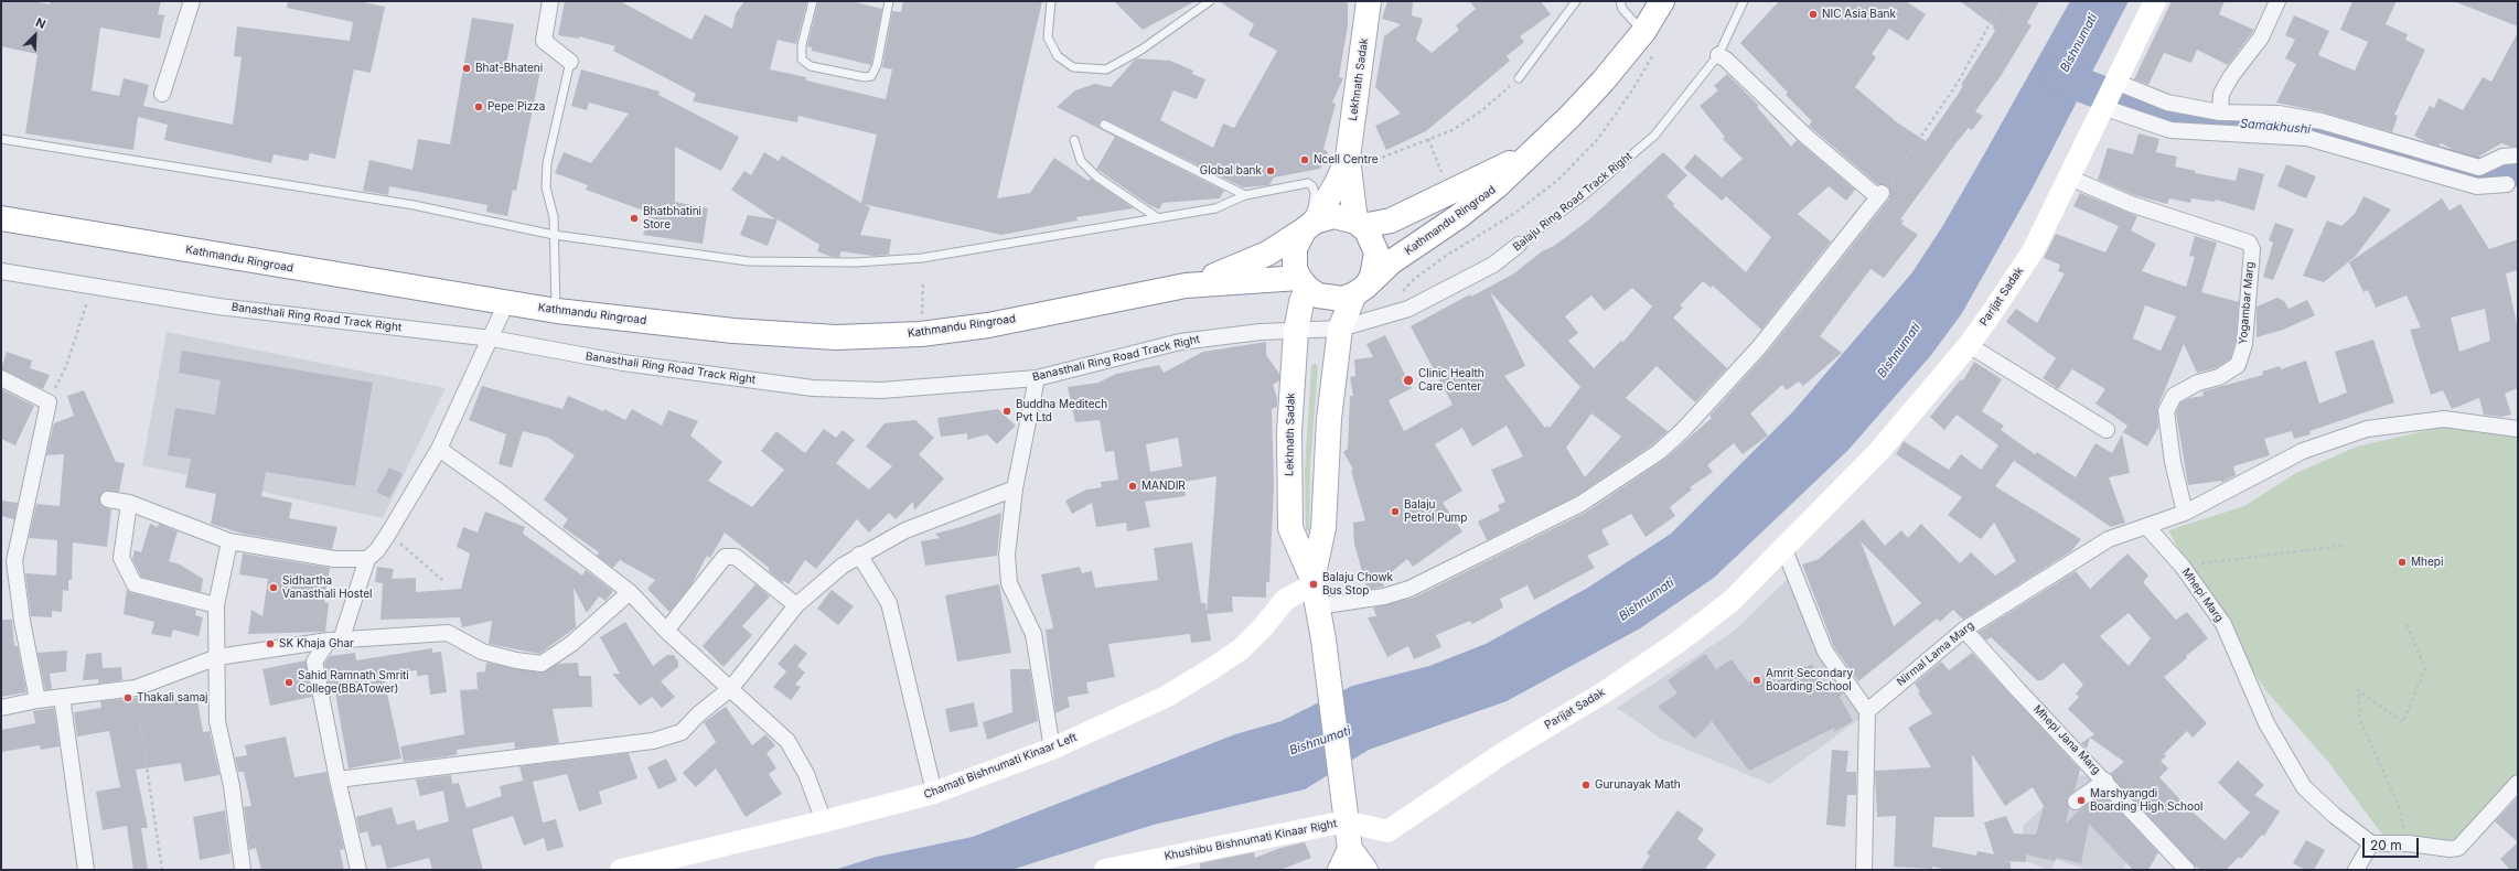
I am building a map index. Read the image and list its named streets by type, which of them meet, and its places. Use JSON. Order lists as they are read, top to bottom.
{
  "streets": {
    "main road": ["Lekhnath Sadak", "Kathmandu Ringroad"],
    "street": [
      "Balaju Ring Road Track Right",
      "Parijat Sadak",
      "Yogambar Marg",
      "Banasthali Ring Road Track Right",
      "Mhepi Marg",
      "Nirmal Lama Marg",
      "Mhepi Jana Marg",
      "Chamati Bishnumati Kinaar Left",
      "Khushibu Bishnumati Kinaar Right"
    ]
  },
  "crossings": [
    ["Lekhnath Sadak", "Balaju Ring Road Track Right"],
    ["Lekhnath Sadak", "Kathmandu Ringroad"],
    ["Lekhnath Sadak", "Parijat Sadak"],
    ["Lekhnath Sadak", "Banasthali Ring Road Track Right"],
    ["Lekhnath Sadak", "Chamati Bishnumati Kinaar Left"],
    ["Lekhnath Sadak", "Khushibu Bishnumati Kinaar Right"],
    ["Balaju Ring Road Track Right", "Banasthali Ring Road Track Right"],
    ["Parijat Sadak", "Yogambar Marg"],
    ["Parijat Sadak", "Khushibu Bishnumati Kinaar Right"],
    ["Mhepi Marg", "Nirmal Lama Marg"],
    ["Nirmal Lama Marg", "Mhepi Jana Marg"]
  ],
  "water": ["Bishnumati", "Samakhushi"],
  "places": [
    "NIC Asia Bank",
    "Bhat-Bhateni",
    "Pepe Pizza",
    "Ncell Centre",
    "Global bank",
    "Bhatbhatini Store",
    "Clinic Health Care Center",
    "Buddha Meditech Pvt Ltd",
    "MANDIR",
    "Balaju Petrol Pump",
    "Mhepi",
    "Balaju Chowk Bus Stop",
    "Sidhartha Vanasthali Hostel",
    "SK Khaja Ghar",
    "Amrit Secondary Boarding School",
    "Sahid Ramnath Smriti College(BBATower)",
    "Thakali samaj",
    "Gurunayak Math",
    "Marshyangdi Boarding High School"
  ],
  "scale_bar": "20 m",
  "north": "top right"
}
